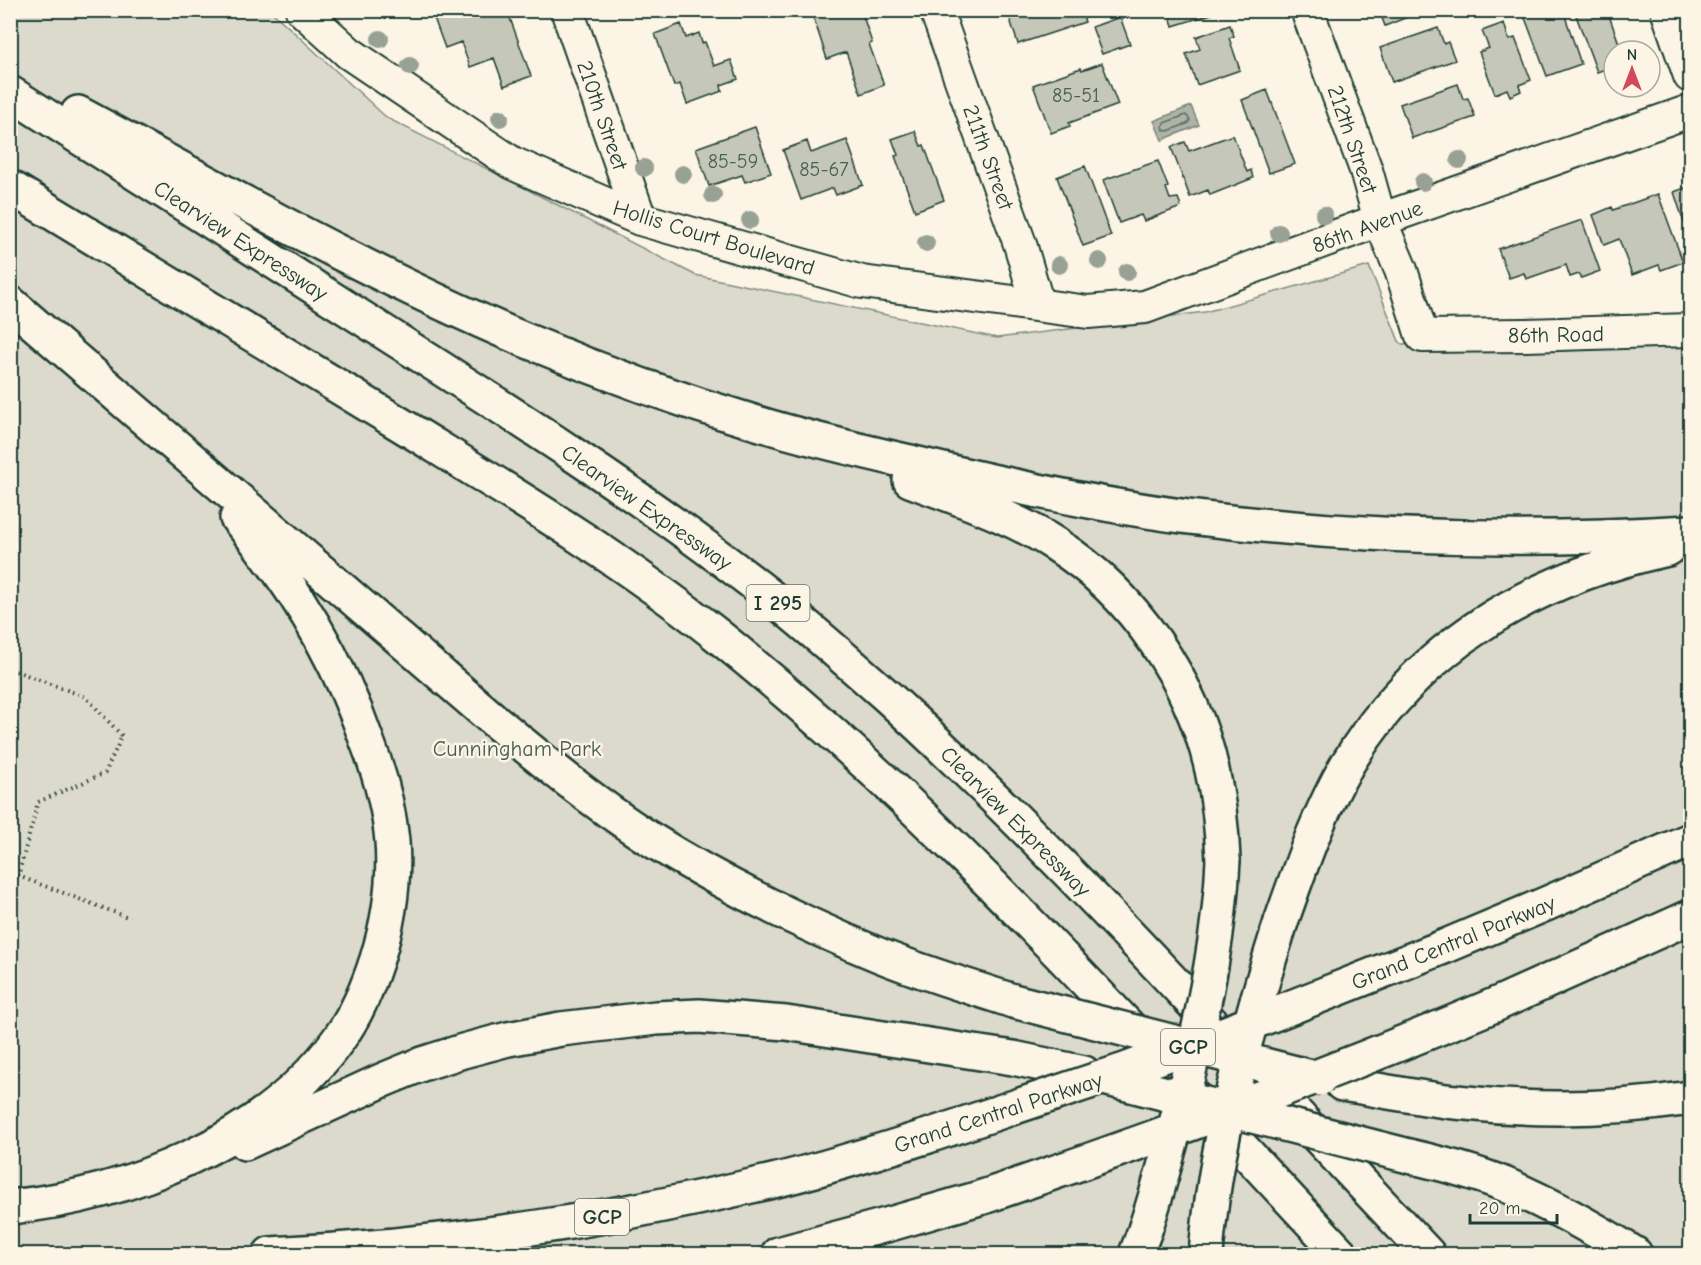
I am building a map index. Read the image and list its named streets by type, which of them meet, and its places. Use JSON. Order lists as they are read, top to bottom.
{
  "streets": {
    "highway": [
      "Clearview Expressway",
      "I 295",
      "Grand Central Parkway",
      "GCP"
    ],
    "street": [
      "210th Street",
      "212th Street",
      "211th Street",
      "86th Avenue",
      "Hollis Court Boulevard",
      "86th Road"
    ]
  },
  "crossings": [
    ["210th Street", "Hollis Court Boulevard"],
    ["212th Street", "86th Avenue"],
    ["212th Street", "86th Road"],
    ["211th Street", "86th Avenue"],
    ["211th Street", "Hollis Court Boulevard"],
    ["86th Avenue", "Hollis Court Boulevard"]
  ],
  "parks": ["Cunningham Park"],
  "house_numbers": ["85-51", "85-59", "85-67"],
  "scale_bar": "20 m",
  "north": "top"
}
